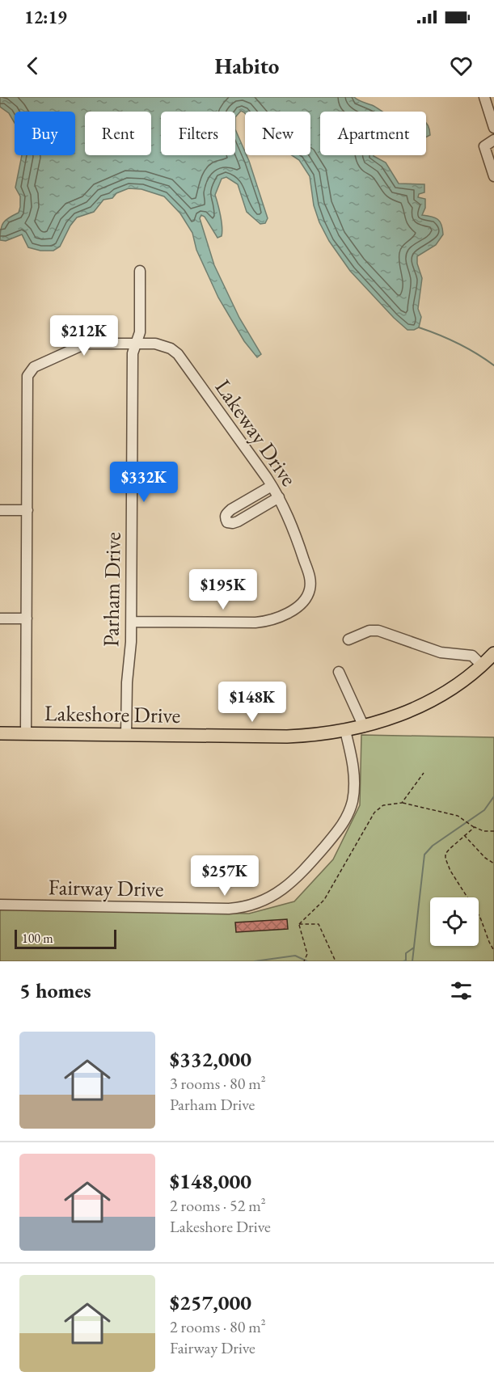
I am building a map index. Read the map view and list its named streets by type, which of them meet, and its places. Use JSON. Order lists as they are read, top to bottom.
{
  "streets": {
    "main road": ["Lakeshore Drive"],
    "street": ["Lakeway Drive", "Parham Drive", "Fairway Drive"]
  },
  "crossings": [
    ["Lakeway Drive", "Parham Drive"],
    ["Parham Drive", "Lakeshore Drive"],
    ["Lakeshore Drive", "Fairway Drive"]
  ],
  "scale_bar": "100 m",
  "page": {
    "status": "12:19",
    "header": "Habito",
    "chip": [
      "Buy",
      "Rent",
      "Filters",
      "New",
      "Apartment"
    ],
    "price": [
      "$212K",
      "$332K",
      "$195K",
      "$148K",
      "$257K"
    ],
    "scale": "100 m",
    "heading": "5 homes",
    "list": [
      {
        "name": "$332,000",
        "note": "3 rooms · 80 m² · Parham Drive"
      },
      {
        "name": "$148,000",
        "note": "2 rooms · 52 m² · Lakeshore Drive"
      },
      {
        "name": "$257,000",
        "note": "2 rooms · 80 m² · Fairway Drive"
      }
    ]
  }
}
